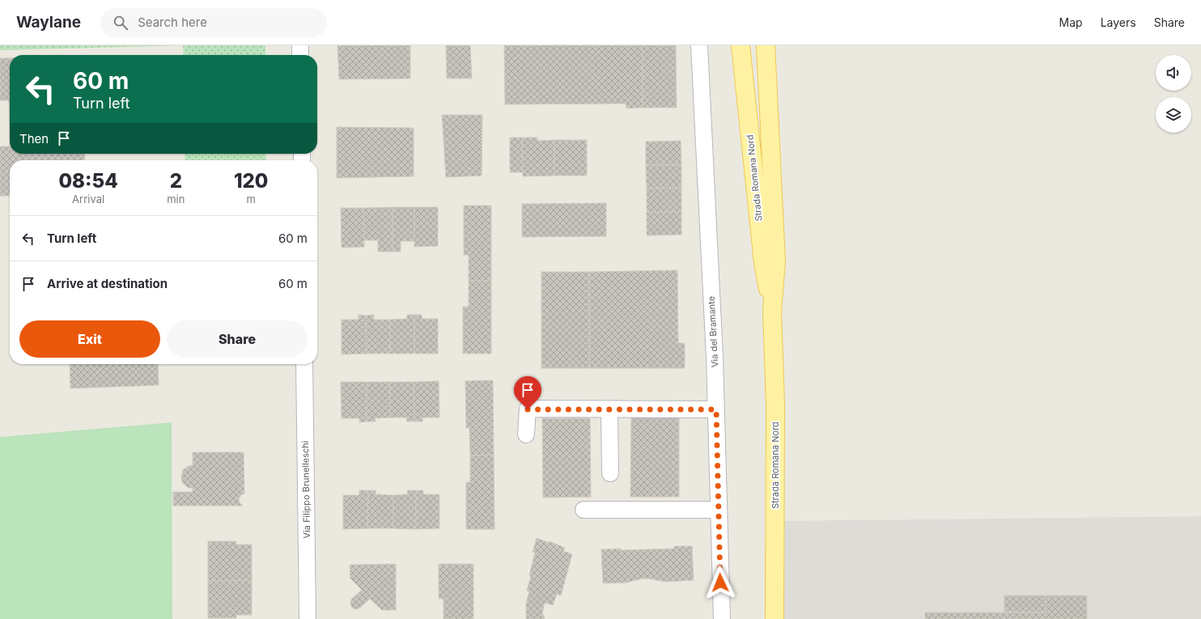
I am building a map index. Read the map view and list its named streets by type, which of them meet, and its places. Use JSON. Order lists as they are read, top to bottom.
{
  "streets": {
    "main road": ["Strada Romana Nord"],
    "street": ["Via del Bramante", "Via Filippo Brunelleschi"]
  },
  "page": {
    "header": "Waylane",
    "search": "Search here",
    "nav": ["Map", "Layers", "Share"],
    "turn": ["60 m", "Turn left"],
    "then": "Then",
    "eta": [
      "08:54",
      "Arrival",
      "2",
      "min",
      "120",
      "m"
    ],
    "list": [
      {
        "name": "Turn left",
        "value": "60 m"
      },
      {
        "name": "Arrive at destination",
        "value": "60 m"
      }
    ],
    "buttons": ["Exit", "Share"]
  }
}
